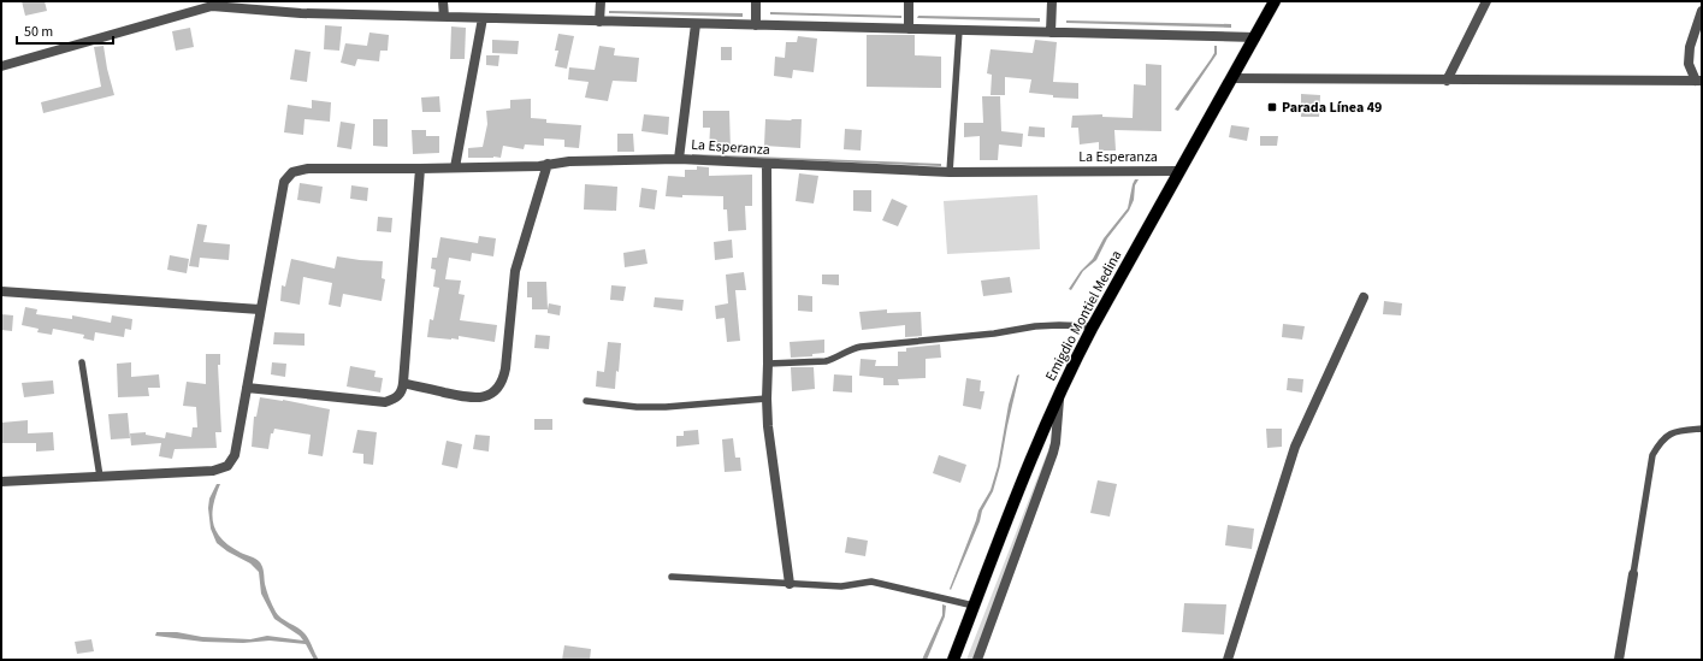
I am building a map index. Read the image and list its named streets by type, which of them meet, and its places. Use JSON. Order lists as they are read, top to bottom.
{
  "streets": {
    "main road": ["Emigdio Montiel Medina"],
    "street": ["La Esperanza"]
  },
  "crossings": [
    ["La Esperanza", "Emigdio Montiel Medina"]
  ],
  "places": {
    "transit": ["Parada Línea 49"]
  },
  "scale_bar": "50 m"
}
